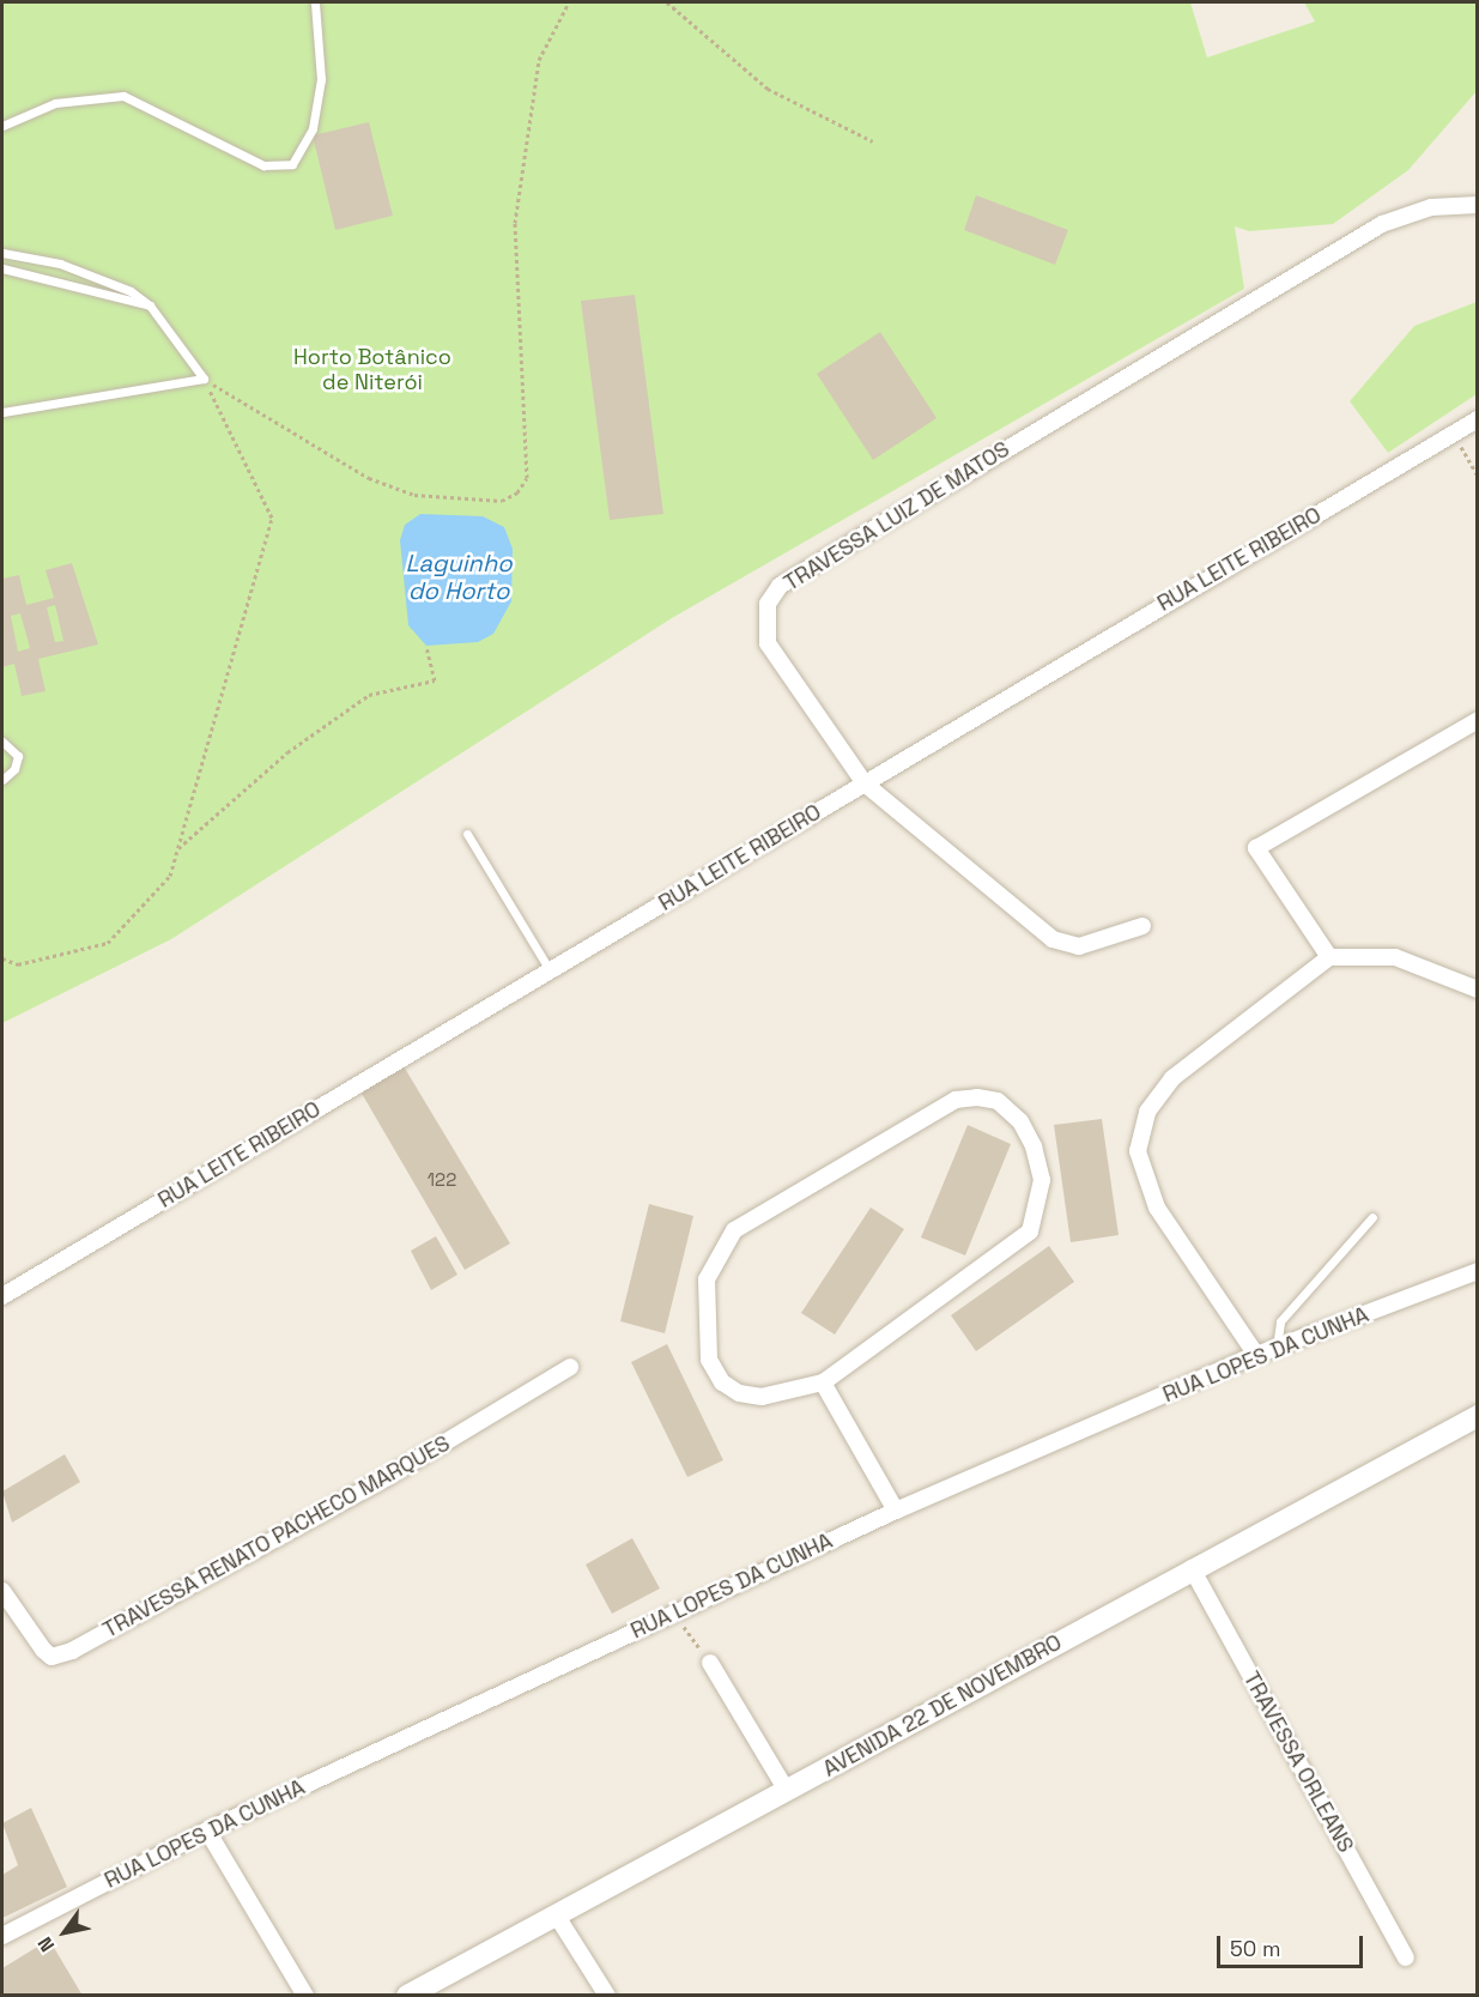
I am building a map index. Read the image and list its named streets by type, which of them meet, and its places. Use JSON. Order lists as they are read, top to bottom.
{
  "streets": {
    "street": [
      "TRAVESSA LUIZ DE MATOS",
      "RUA LEITE RIBEIRO",
      "RUA LOPES DA CUNHA",
      "TRAVESSA RENATO PACHECO MARQUES",
      "AVENIDA 22 DE NOVEMBRO",
      "TRAVESSA ORLEANS"
    ]
  },
  "crossings": [
    ["TRAVESSA LUIZ DE MATOS", "RUA LEITE RIBEIRO"],
    ["AVENIDA 22 DE NOVEMBRO", "TRAVESSA ORLEANS"]
  ],
  "water": ["Laguinho do Horto"],
  "parks": ["Horto Botânico de Niterói"],
  "house_numbers": ["122"],
  "scale_bar": "50 m",
  "north": "bottom left"
}
